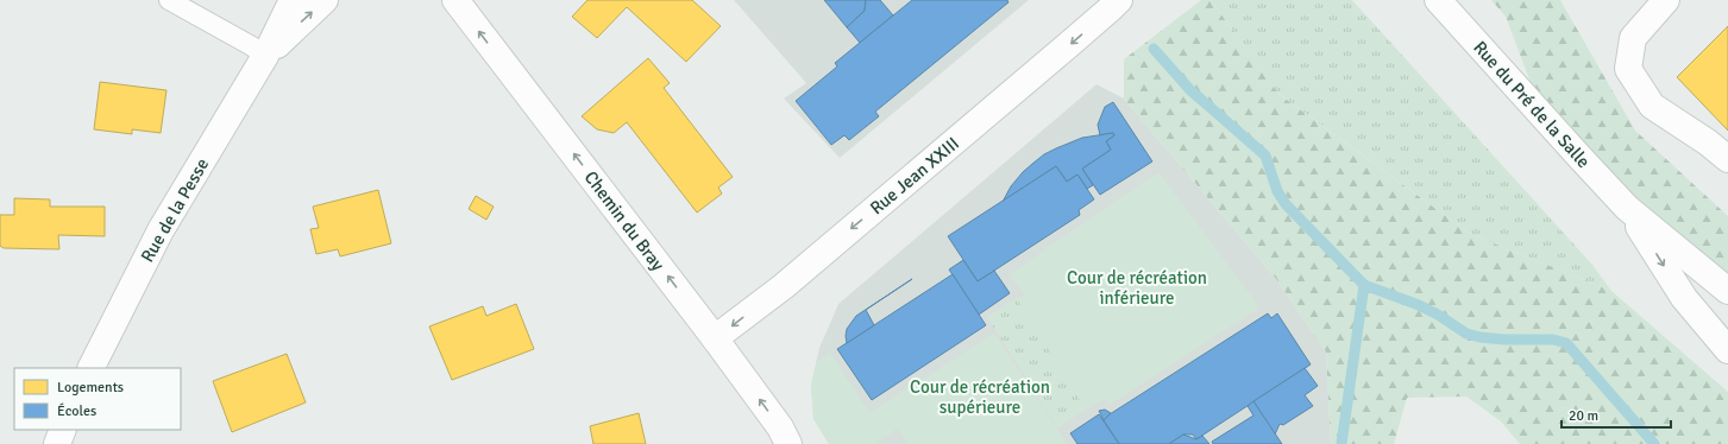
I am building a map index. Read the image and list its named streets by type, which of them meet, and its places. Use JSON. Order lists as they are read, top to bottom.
{
  "streets": {
    "street": [
      "Rue du Pré de la Salle",
      "Rue Jean XXIII",
      "Rue de la Pesse",
      "Chemin du Bray"
    ]
  },
  "crossings": [
    ["Rue Jean XXIII", "Chemin du Bray"]
  ],
  "one_way": ["Rue Jean XXIII", "Chemin du Bray"],
  "parks": ["Cour de récréation inférieure", "Cour de récréation supérieure"],
  "legend": ["Logements", "Écoles"],
  "scale_bar": "20 m"
}
